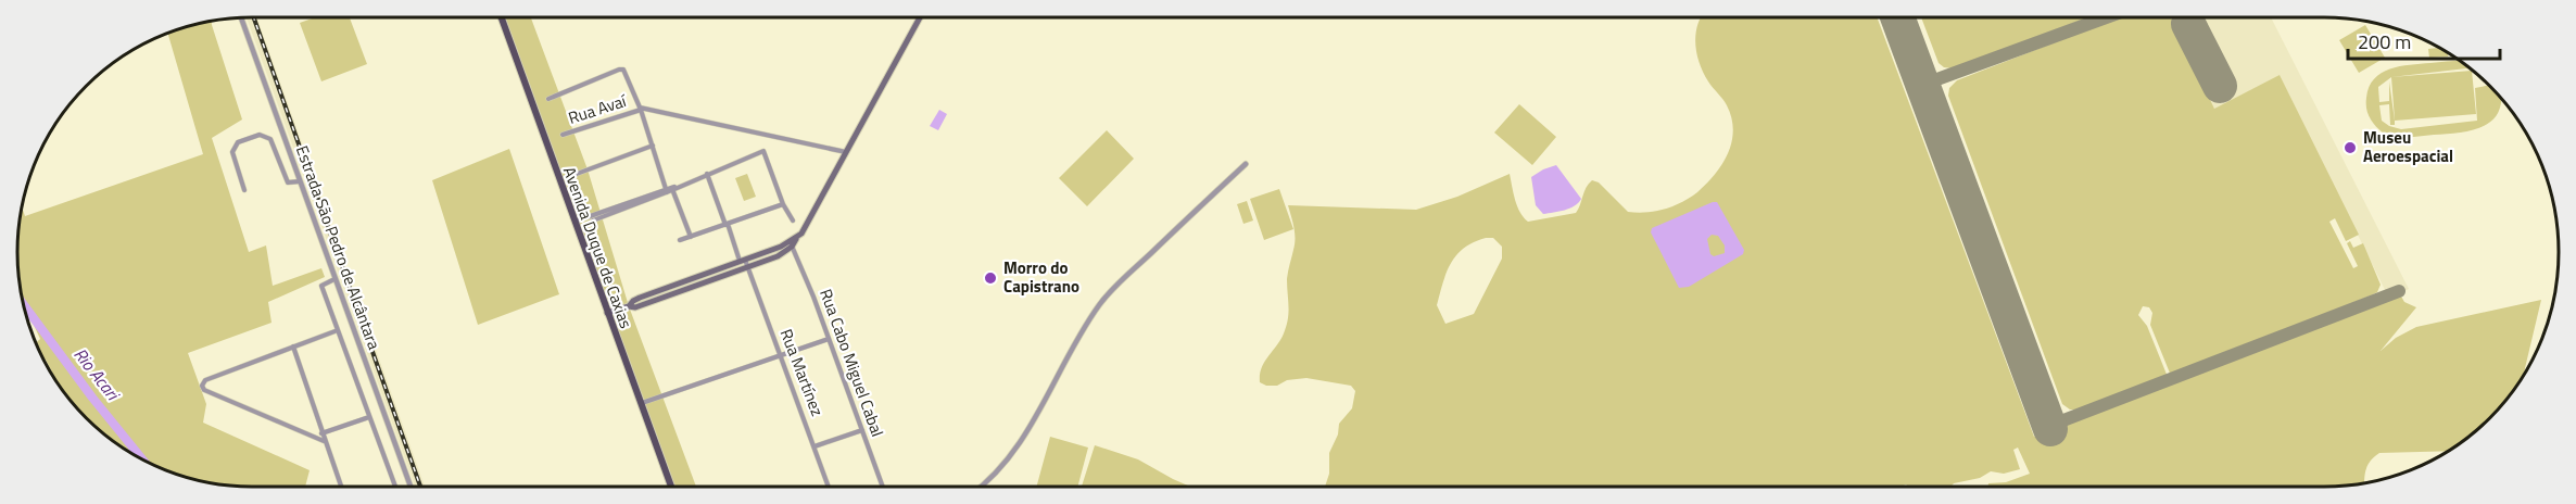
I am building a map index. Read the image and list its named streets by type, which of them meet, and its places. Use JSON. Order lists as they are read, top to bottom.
{
  "streets": {
    "main road": ["Avenida Duque de Caxias"],
    "street": [
      "Rua Avaí",
      "Estrada São Pedro de Alcântara",
      "Rua Cabo Miguel Cabal",
      "Rua Martínez"
    ]
  },
  "water": ["Rio Acari"],
  "places": ["Museu Aeroespacial", "Morro do Capistrano"],
  "scale_bar": "200 m"
}
